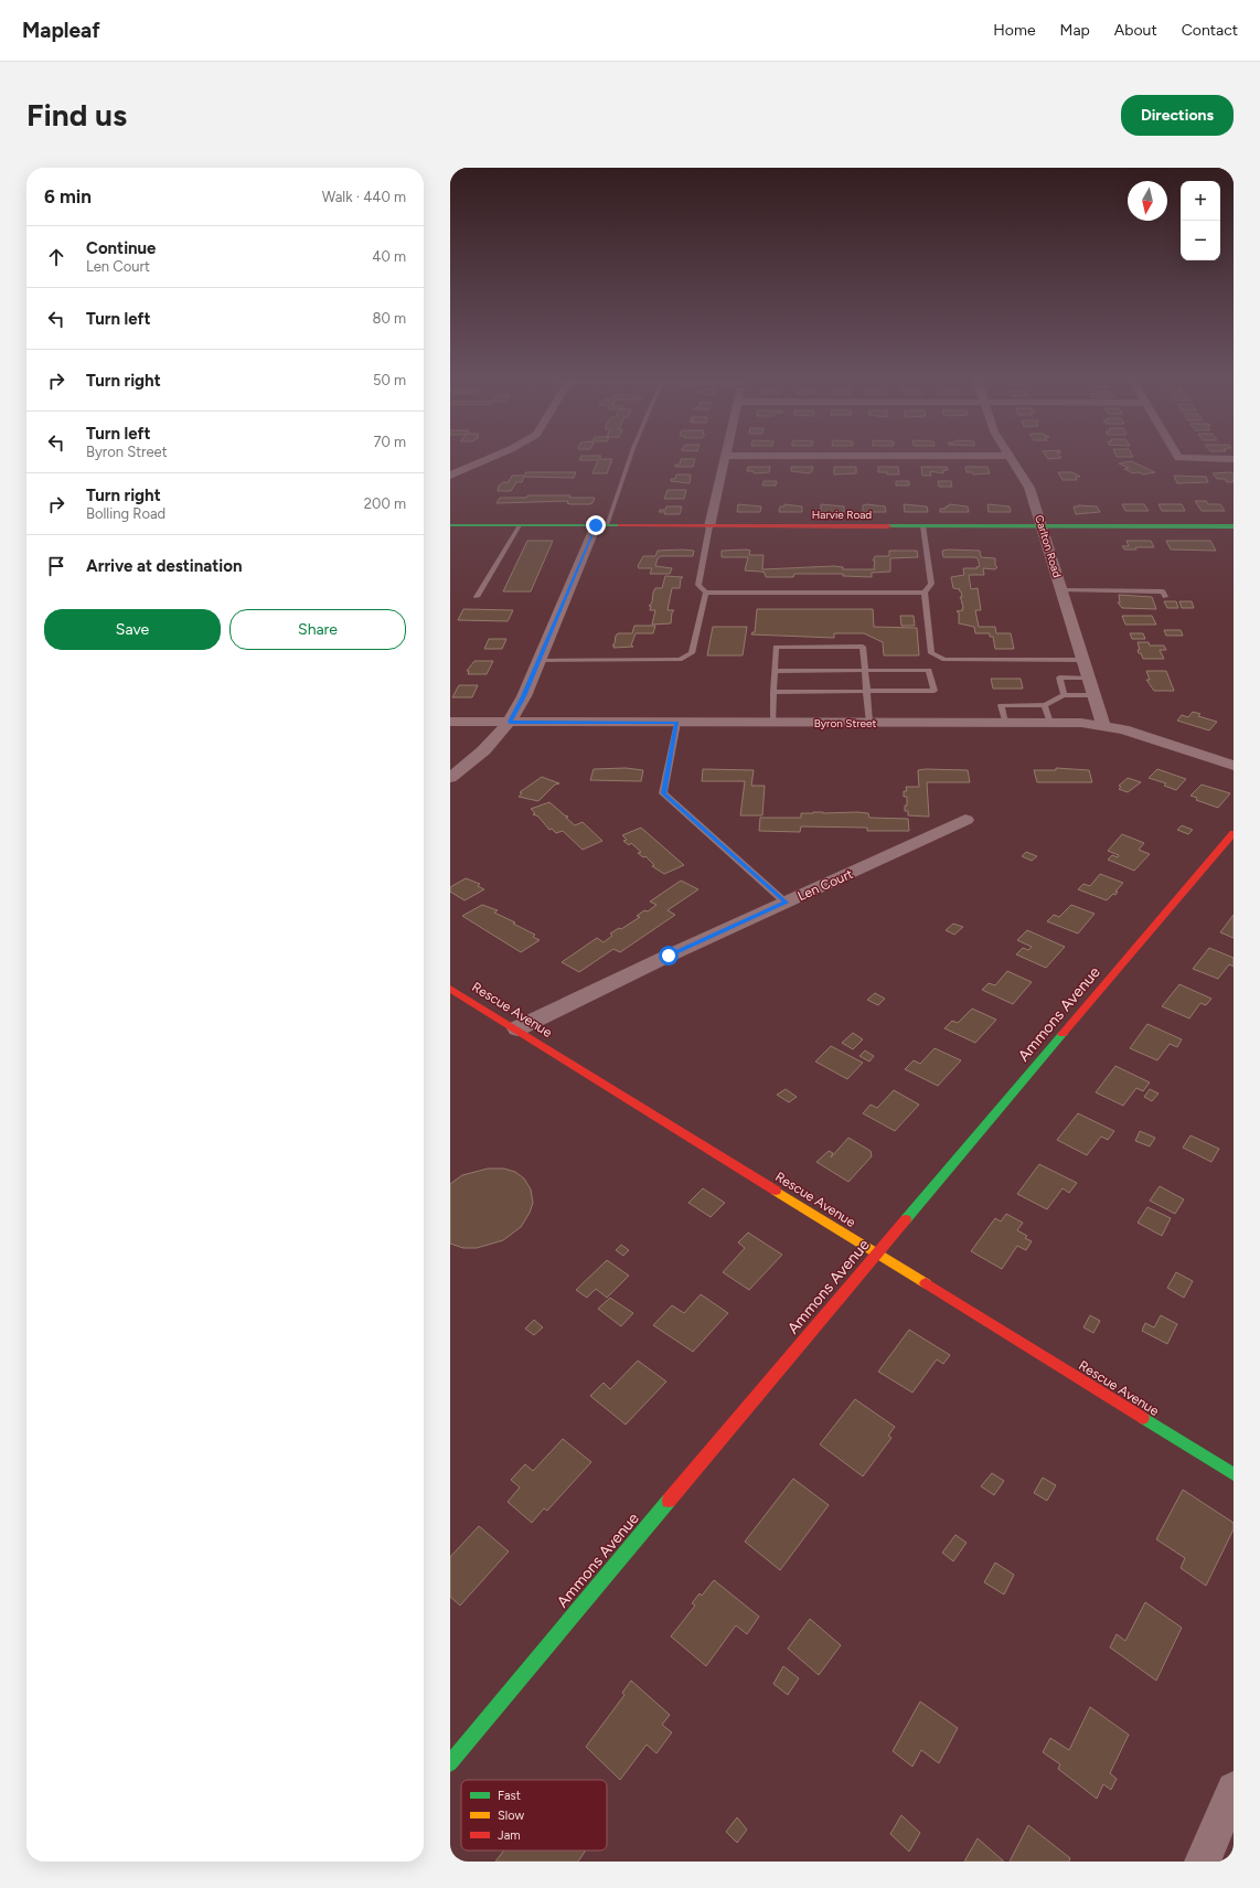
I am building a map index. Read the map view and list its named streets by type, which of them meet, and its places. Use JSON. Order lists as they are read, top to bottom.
{
  "streets": {
    "street": [
      "Harvie Road",
      "Carlton Road",
      "Byron Street",
      "Len Court",
      "Rescue Avenue",
      "Ammons Avenue"
    ]
  },
  "crossings": [
    ["Harvie Road", "Carlton Road"],
    ["Carlton Road", "Byron Street"],
    ["Len Court", "Rescue Avenue"],
    ["Rescue Avenue", "Ammons Avenue"]
  ],
  "legend": ["Fast", "Slow", "Jam"],
  "north": "bottom",
  "page": {
    "header": "Mapleaf",
    "nav": [
      "Home",
      "Map",
      "About",
      "Contact"
    ],
    "buttons": [
      "Directions",
      ["Save", "Share"]
    ],
    "title": "Find us",
    "heading": ["6 min", "Walk · 440 m"],
    "map_buttons": ["+", "−"],
    "list": [
      ["Continue", "Len Court", "40 m"],
      ["Turn left", "80 m"],
      ["Turn right", "50 m"],
      ["Turn left", "Byron Street", "70 m"],
      ["Turn right", "Bolling Road", "200 m"],
      "Arrive at destination"
    ]
  }
}
